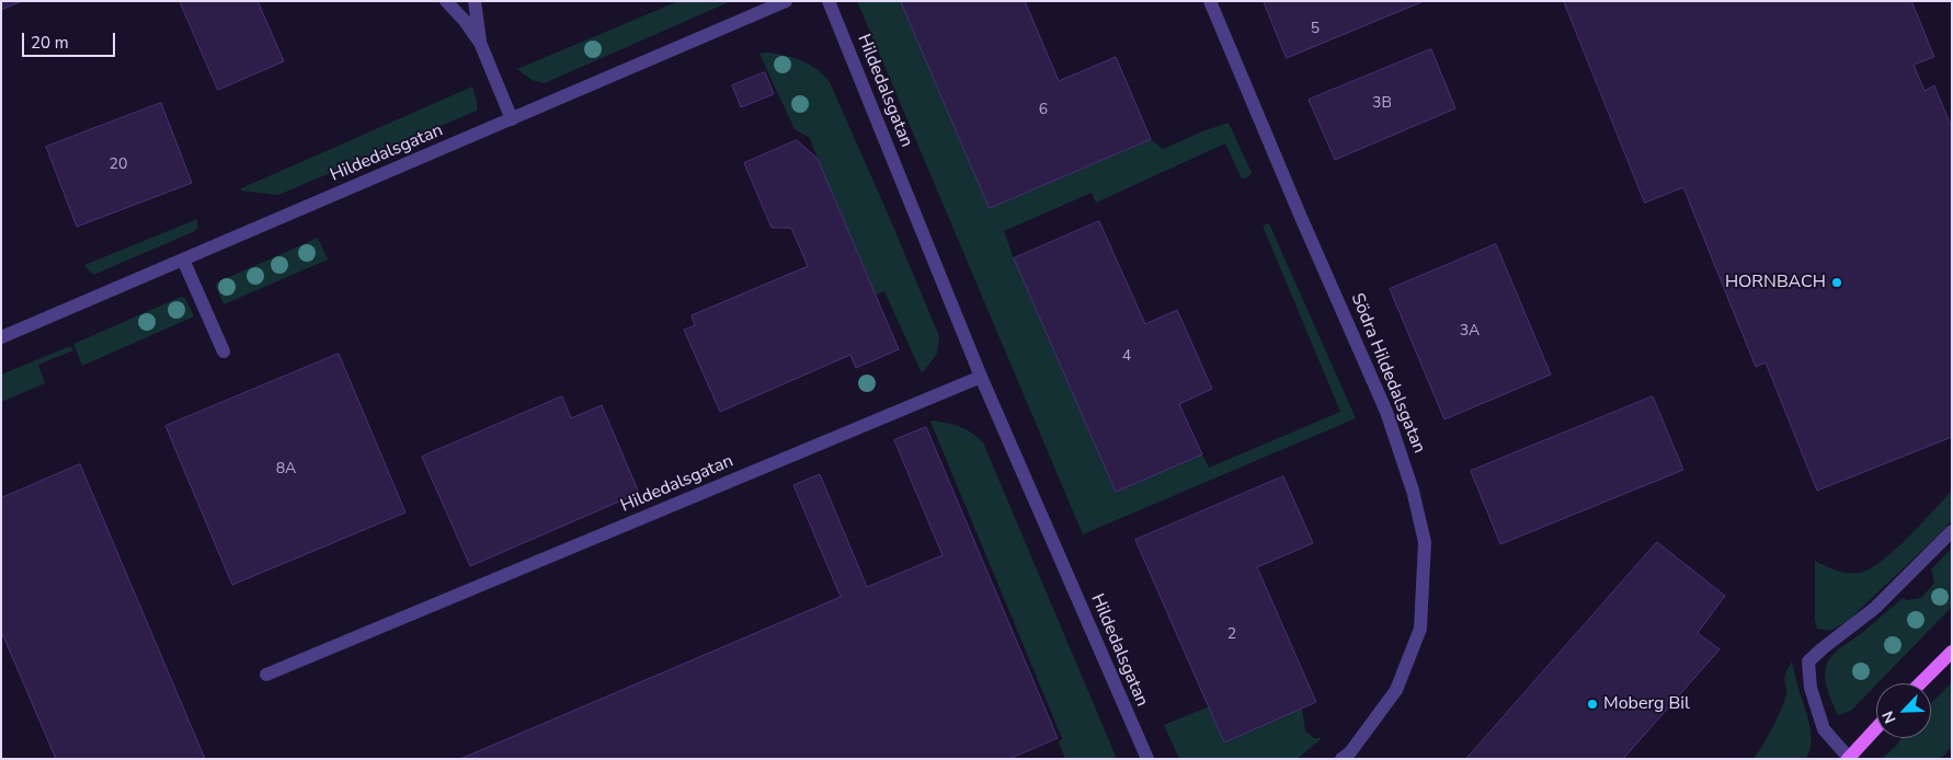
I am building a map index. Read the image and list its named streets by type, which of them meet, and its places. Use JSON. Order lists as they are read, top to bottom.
{
  "streets": {
    "street": ["Hildedalsgatan", "Södra Hildedalsgatan"]
  },
  "places": ["HORNBACH", "Moberg Bil"],
  "house_numbers": [
    "5",
    "3B",
    "6",
    "20",
    "3A",
    "4",
    "8A",
    "2"
  ],
  "scale_bar": "20 m",
  "north": "bottom left"
}
